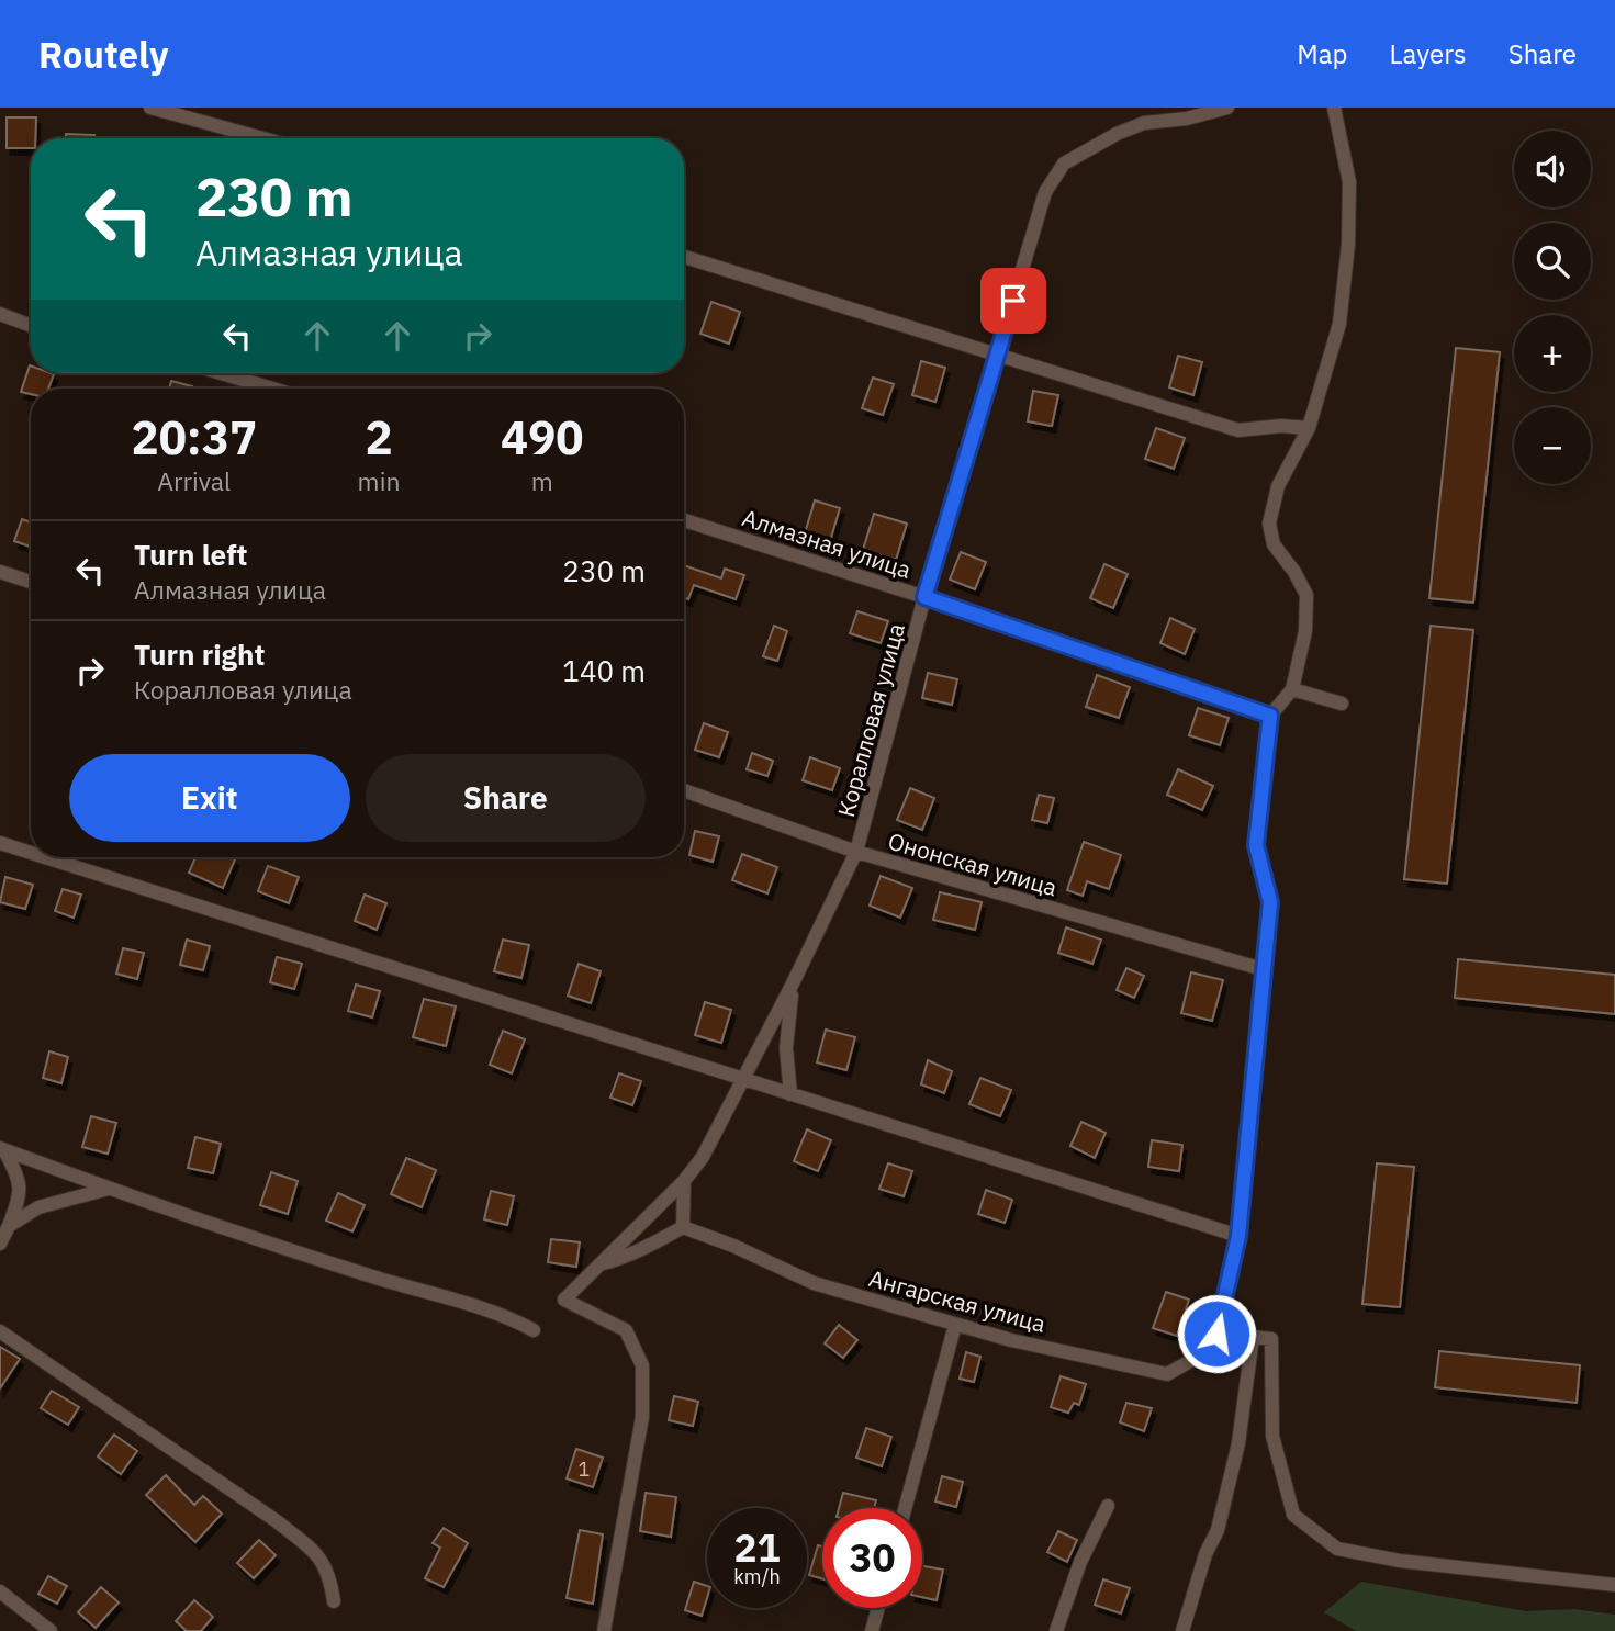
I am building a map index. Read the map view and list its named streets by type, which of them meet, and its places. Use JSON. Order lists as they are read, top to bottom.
{
  "streets": {
    "street": [
      "Алмазная улица",
      "Коралловая улица",
      "Ононская улица",
      "Ангарская улица"
    ]
  },
  "crossings": [
    ["Алмазная улица", "Коралловая улица"],
    ["Коралловая улица", "Ононская улица"]
  ],
  "house_numbers": ["1"],
  "page": {
    "header": "Routely",
    "nav": ["Map", "Layers", "Share"],
    "map_buttons": ["+", "−"],
    "turn": ["230 m", "Алмазная улица"],
    "eta": [
      "20:37",
      "Arrival",
      "2",
      "min",
      "490",
      "m"
    ],
    "list": [
      {
        "name": "Turn left",
        "note": "Алмазная улица",
        "value": "230 m"
      },
      {
        "name": "Turn right",
        "note": "Коралловая улица",
        "value": "140 m"
      }
    ],
    "buttons": ["Exit", "Share"],
    "speed": "21 km/h",
    "limit": "30"
  }
}
